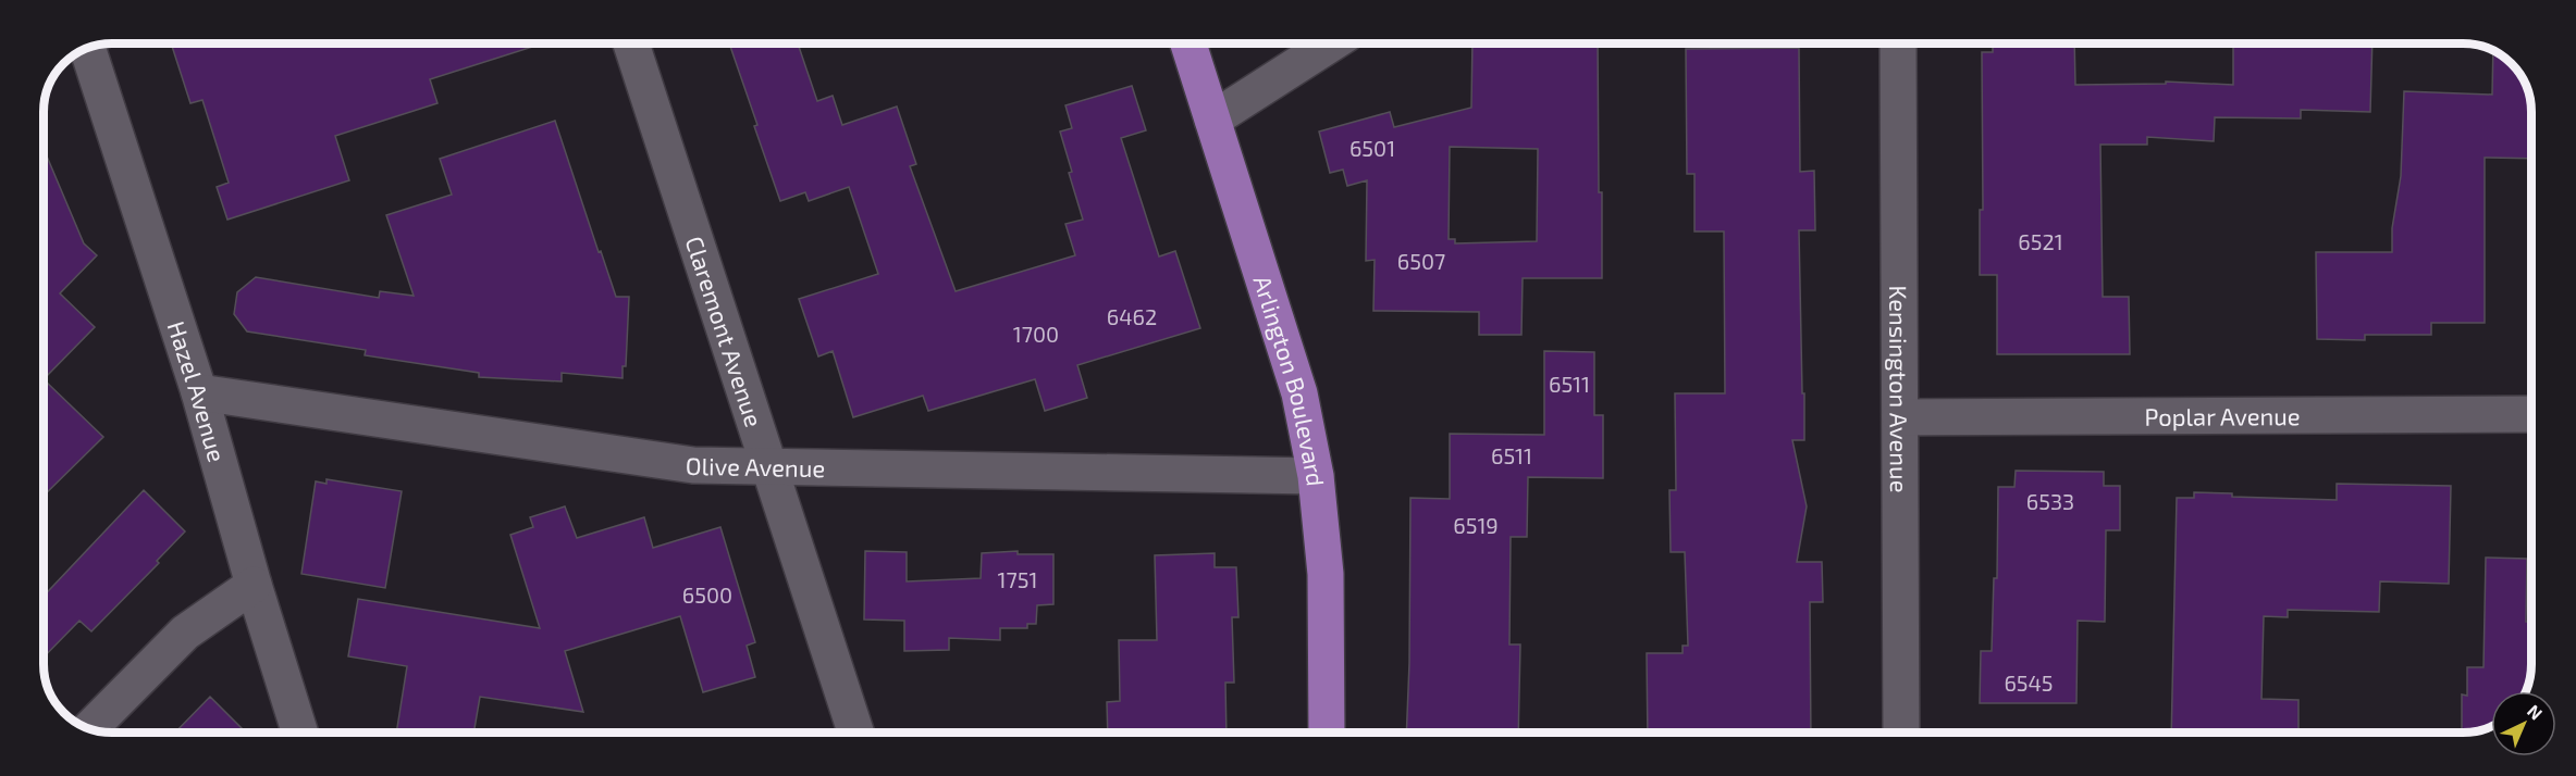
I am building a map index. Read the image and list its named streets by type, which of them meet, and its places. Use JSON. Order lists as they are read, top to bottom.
{
  "streets": {
    "main road": ["Arlington Boulevard"],
    "street": [
      "Claremont Avenue",
      "Kensington Avenue",
      "Hazel Avenue",
      "Poplar Avenue",
      "Olive Avenue"
    ]
  },
  "crossings": [
    ["Claremont Avenue", "Olive Avenue"],
    ["Arlington Boulevard", "Olive Avenue"],
    ["Kensington Avenue", "Poplar Avenue"],
    ["Hazel Avenue", "Olive Avenue"]
  ],
  "house_numbers": [
    "6501",
    "6521",
    "6507",
    "6462",
    "1700",
    "6511",
    "6511",
    "6533",
    "6519",
    "1751",
    "6500",
    "6545"
  ],
  "north": "top right"
}
